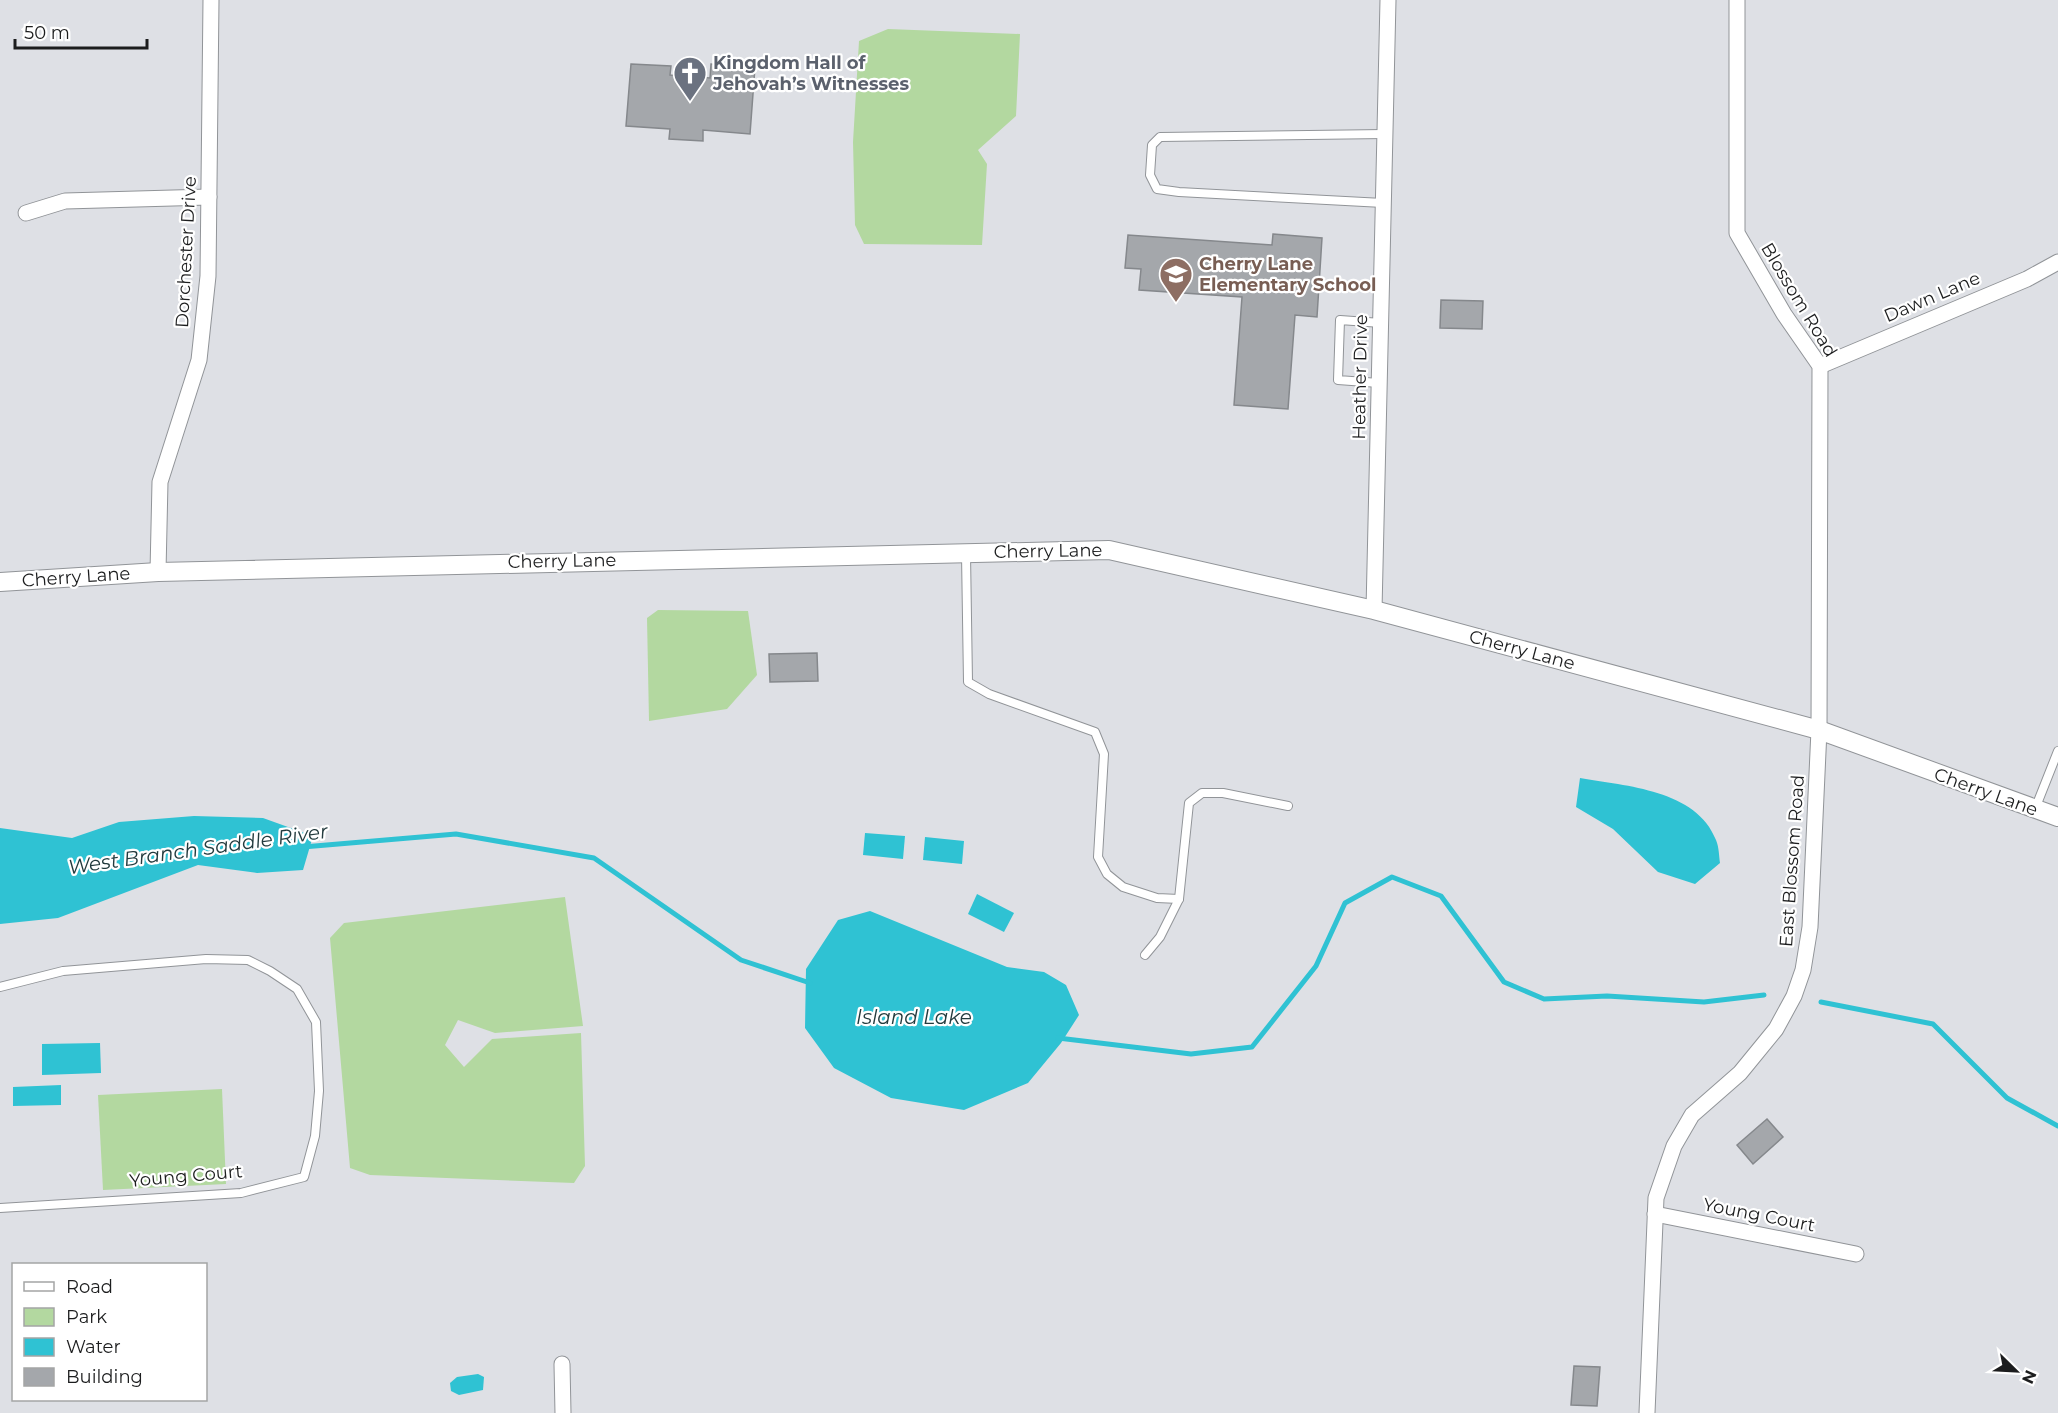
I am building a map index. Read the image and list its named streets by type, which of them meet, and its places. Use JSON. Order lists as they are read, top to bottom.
{
  "streets": {
    "street": [
      "Dorchester Drive",
      "Dawn Lane",
      "Blossom Road",
      "Heather Drive",
      "Cherry Lane",
      "East Blossom Road",
      "Young Court"
    ]
  },
  "crossings": [
    ["Dorchester Drive", "Cherry Lane"],
    ["Dawn Lane", "Blossom Road"],
    ["Blossom Road", "Cherry Lane"],
    ["Blossom Road", "East Blossom Road"],
    ["Heather Drive", "Cherry Lane"],
    ["Cherry Lane", "East Blossom Road"],
    ["East Blossom Road", "Young Court"]
  ],
  "water": ["West Branch Saddle River", "Island Lake"],
  "places": {
    "church": ["Kingdom Hall of Jehovah’s Witnesses"],
    "school or university": ["Cherry Lane Elementary School"]
  },
  "legend": [
    "Road",
    "Park",
    "Water",
    "Building"
  ],
  "scale_bar": "50 m",
  "north": "bottom right"
}
